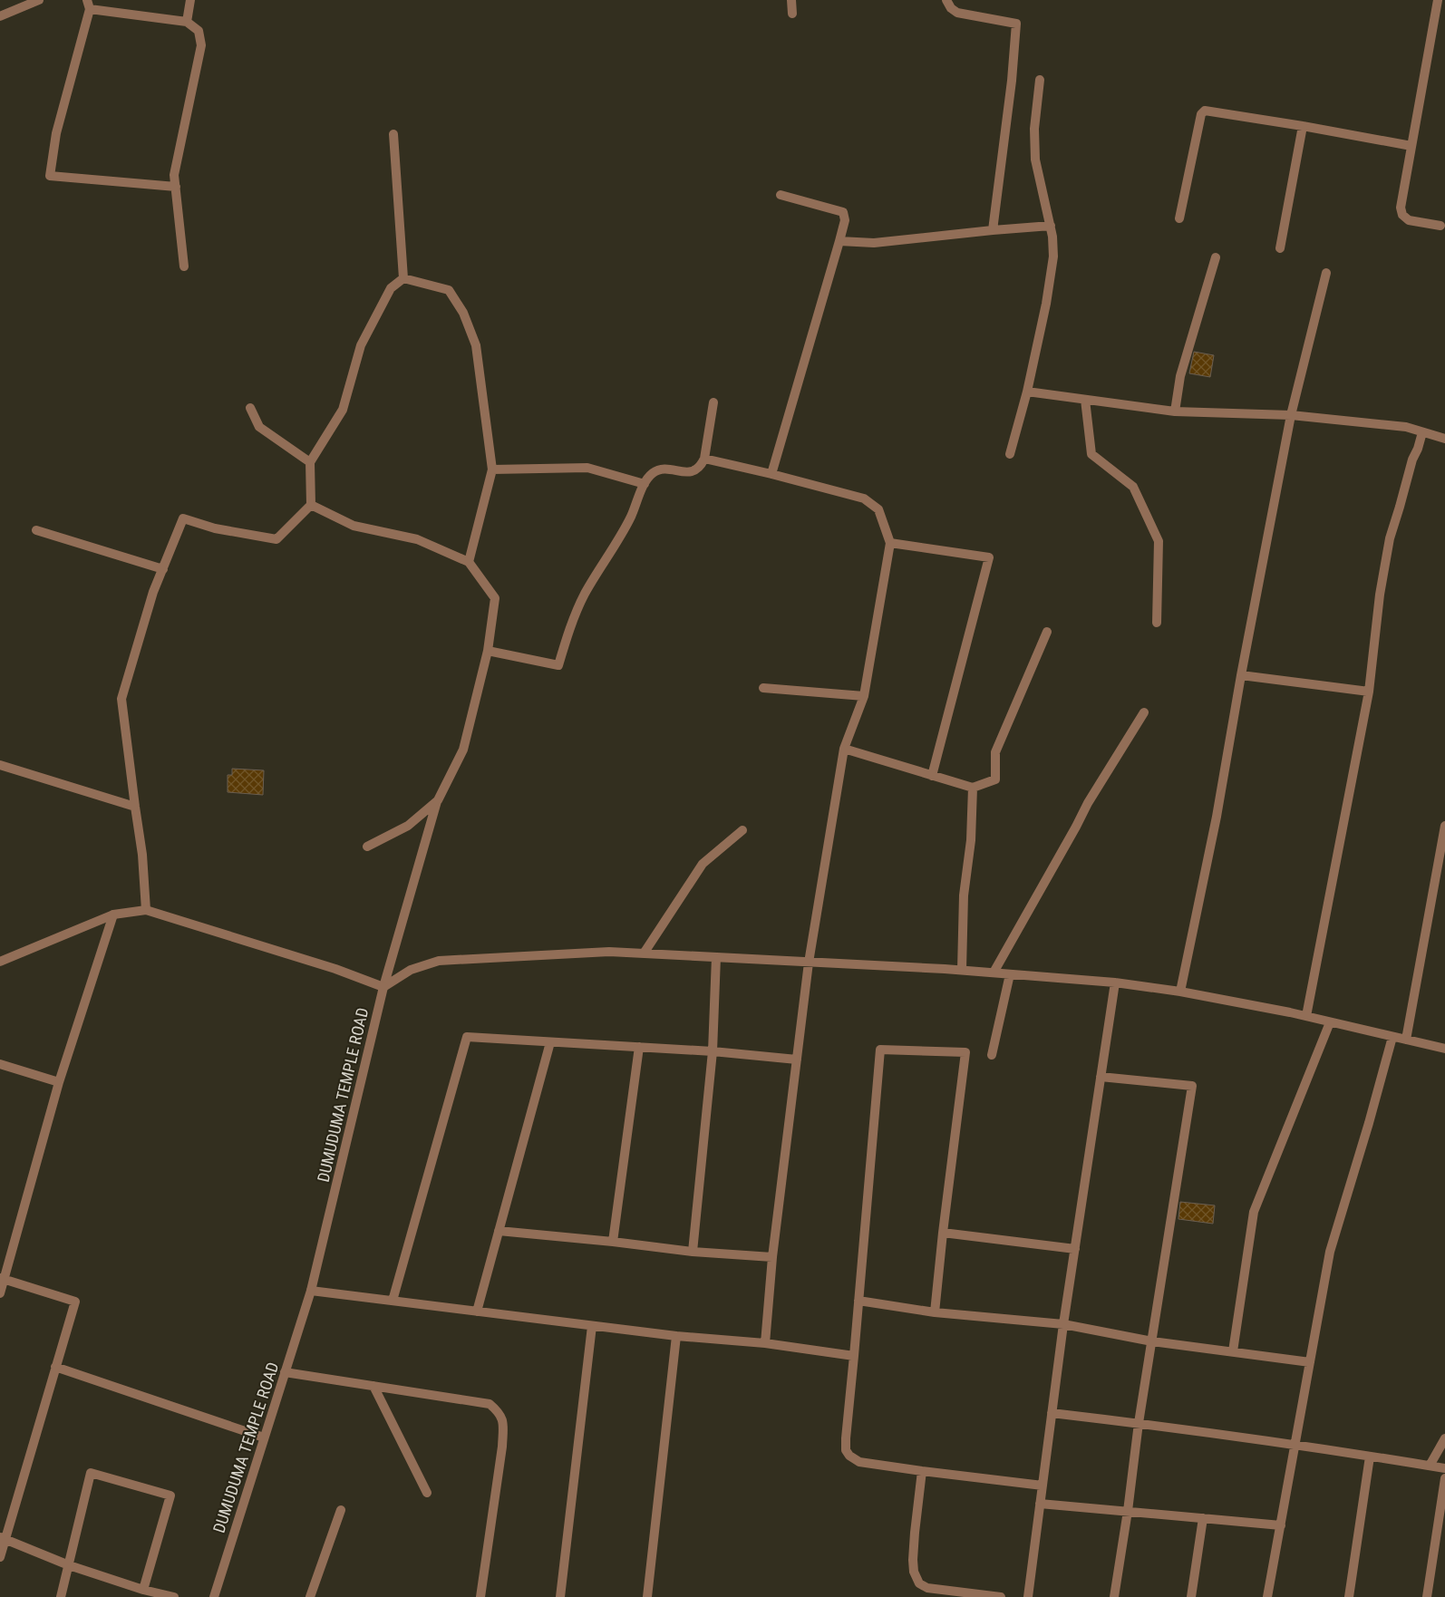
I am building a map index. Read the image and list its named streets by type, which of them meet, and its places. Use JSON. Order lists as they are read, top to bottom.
{
  "streets": {
    "street": ["DUMUDUMA TEMPLE ROAD"]
  }
}
